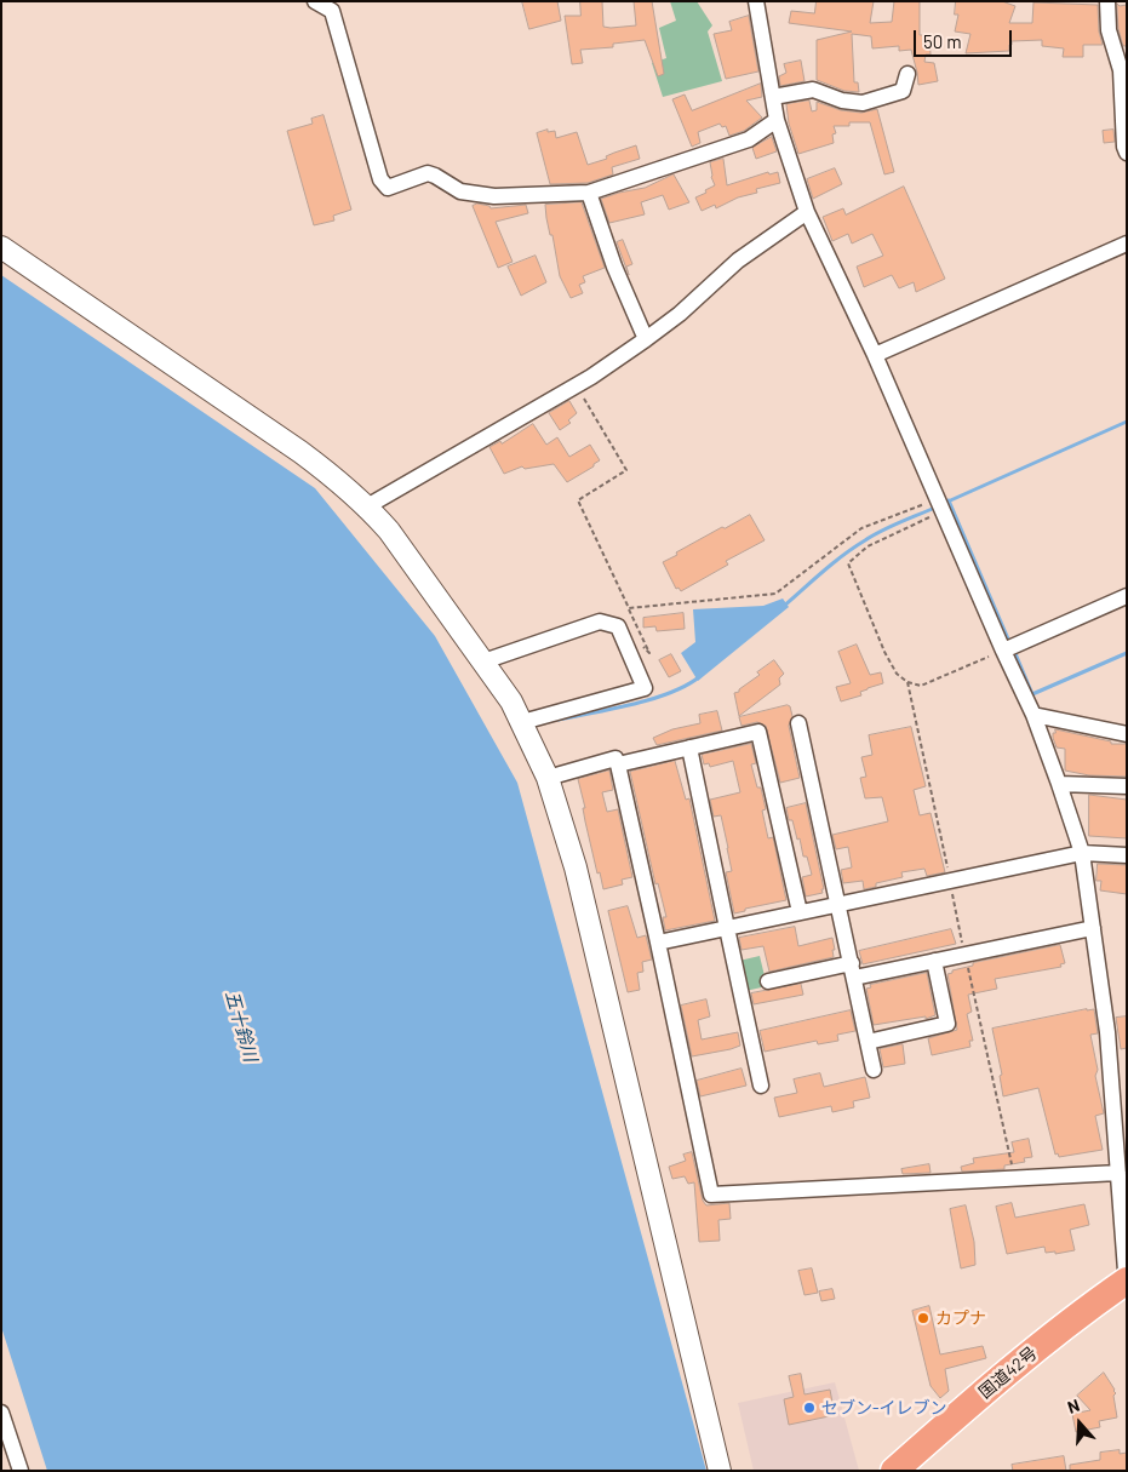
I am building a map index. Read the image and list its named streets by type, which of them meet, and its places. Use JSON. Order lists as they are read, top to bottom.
{
  "streets": {
    "highway": ["国道42号"]
  },
  "water": ["五十鈴川"],
  "places": ["カプナ", "セブン-イレブン"],
  "scale_bar": "50 m",
  "north": "top"
}
